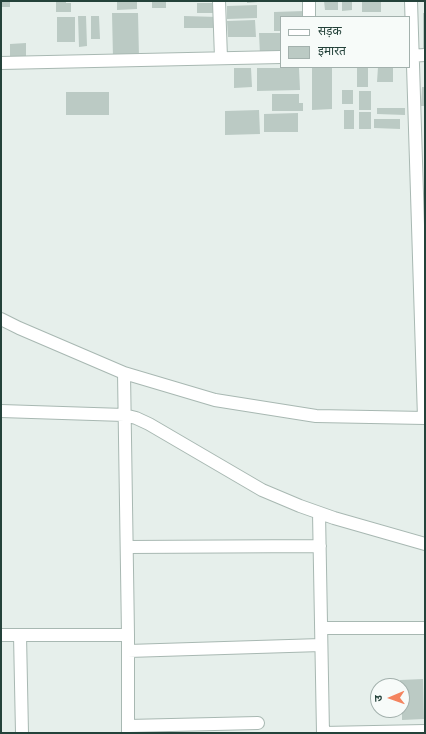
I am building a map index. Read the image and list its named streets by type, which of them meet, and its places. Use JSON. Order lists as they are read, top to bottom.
{
  "legend": ["सड़क", "इमारत"],
  "north": "left"
}
